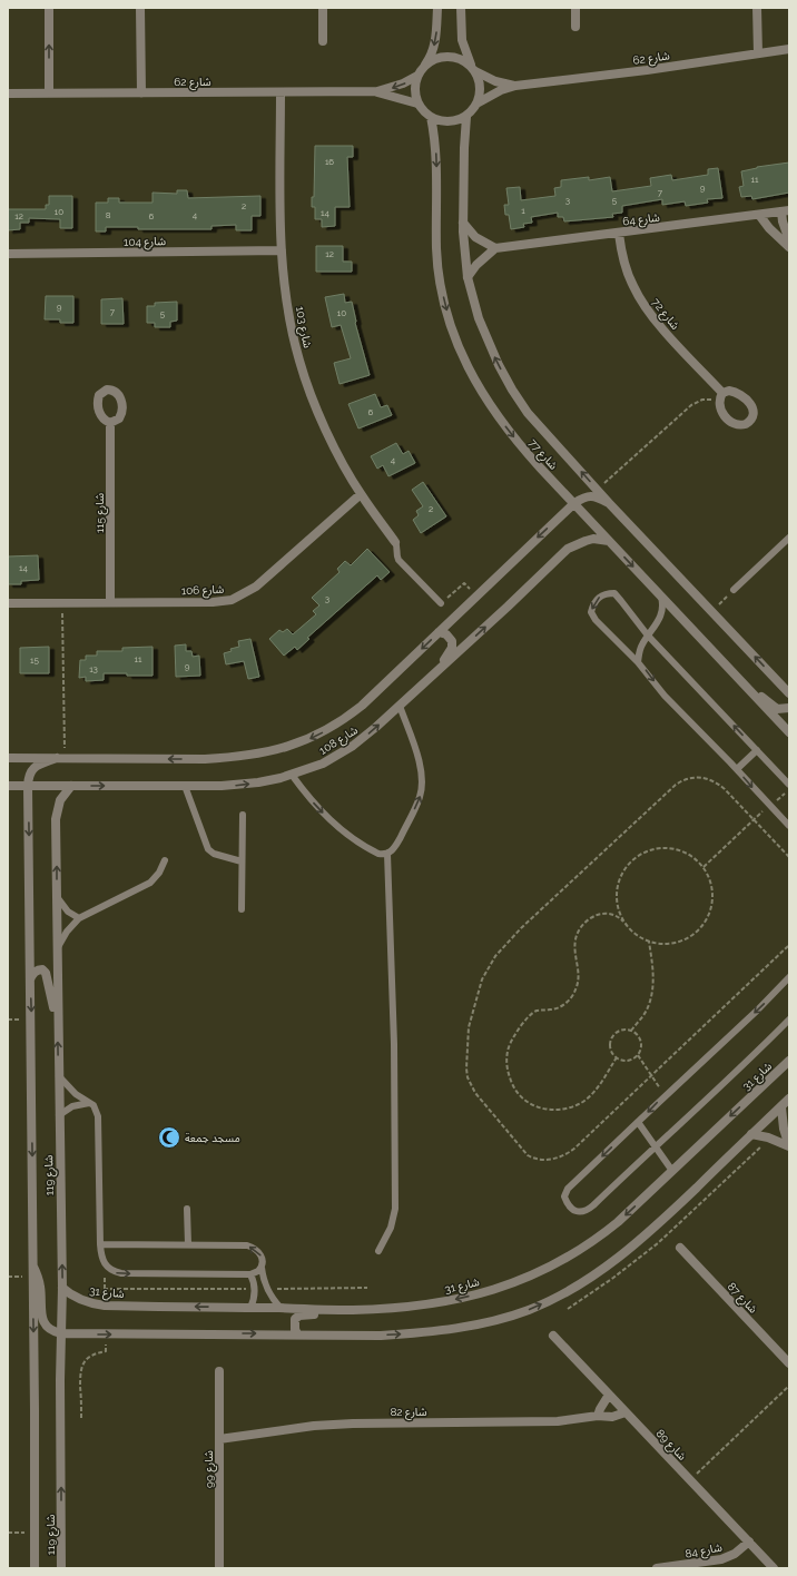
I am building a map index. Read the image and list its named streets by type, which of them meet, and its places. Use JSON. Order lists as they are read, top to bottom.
{
  "streets": {
    "street": [
      "شارع 62",
      "شارع 64",
      "شارع 104",
      "شارع 72",
      "شارع 103",
      "شارع 77",
      "شارع 115",
      "شارع 106",
      "شارع 108",
      "شارع 31",
      "شارع 119",
      "شارع 87",
      "شارع 82",
      "شارع 89",
      "شارع 99",
      "شارع 84"
    ]
  },
  "crossings": [
    ["شارع 62", "شارع 103"],
    ["شارع 62", "شارع 77"],
    ["شارع 64", "شارع 72"],
    ["شارع 104", "شارع 103"],
    ["شارع 103", "شارع 106"],
    ["شارع 77", "شارع 108"],
    ["شارع 115", "شارع 106"],
    ["شارع 108", "شارع 119"],
    ["شارع 31", "شارع 119"],
    ["شارع 82", "شارع 89"],
    ["شارع 82", "شارع 99"],
    ["شارع 89", "شارع 84"]
  ],
  "places": {
    "mosque": ["مسجد جمعة"]
  },
  "house_numbers": [
    "16",
    "11",
    "9",
    "7",
    "3",
    "5",
    "2",
    "1",
    "10",
    "14",
    "8",
    "4",
    "12",
    "6",
    "12",
    "9",
    "7",
    "10",
    "5",
    "6",
    "4",
    "2",
    "14",
    "3",
    "11",
    "15",
    "9",
    "13"
  ]
}
